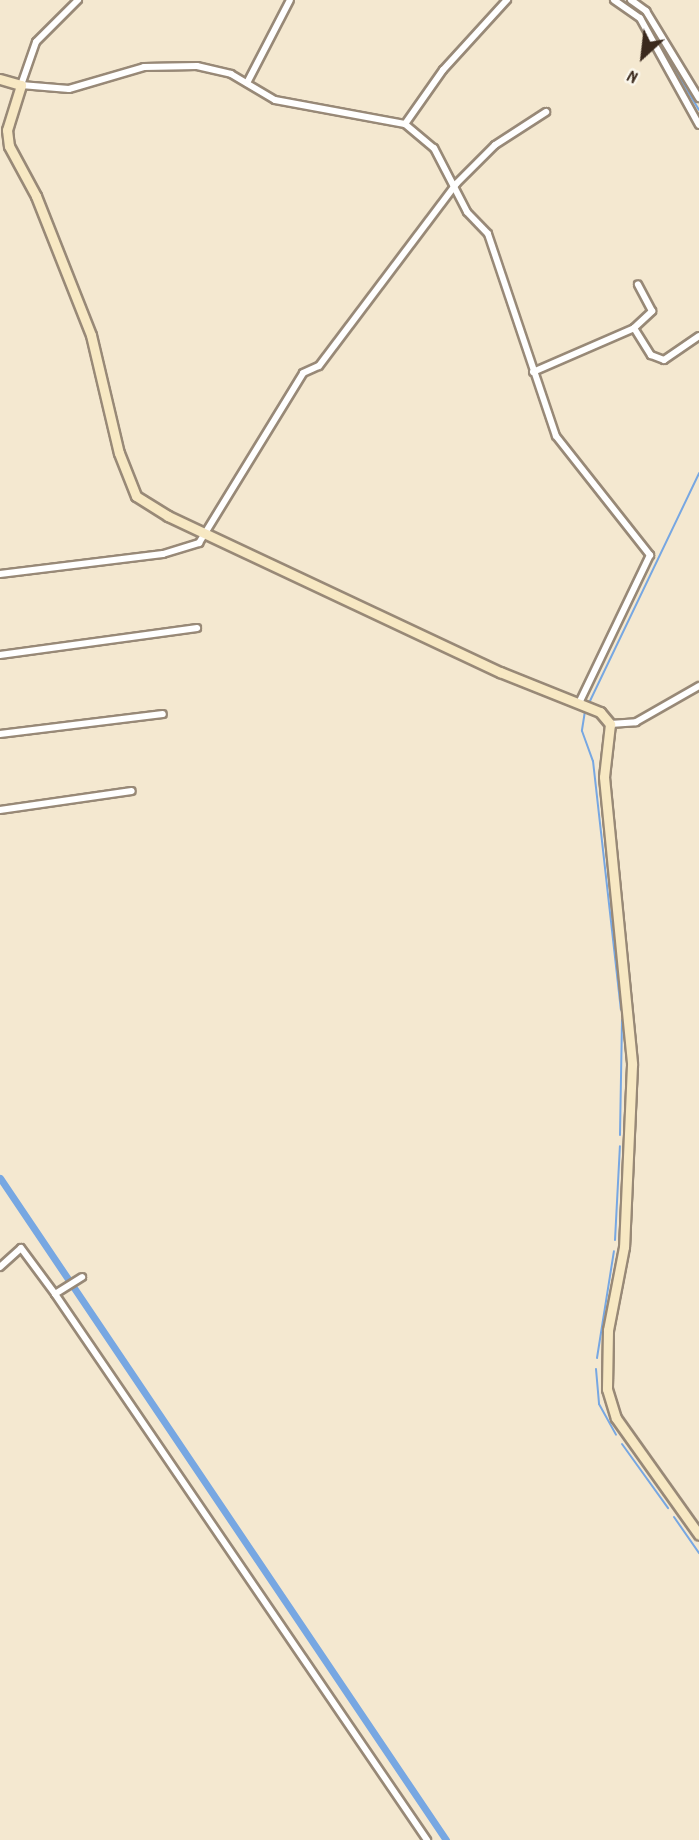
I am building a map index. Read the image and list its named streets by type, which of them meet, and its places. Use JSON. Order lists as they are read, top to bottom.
{
  "north": "bottom left"
}
